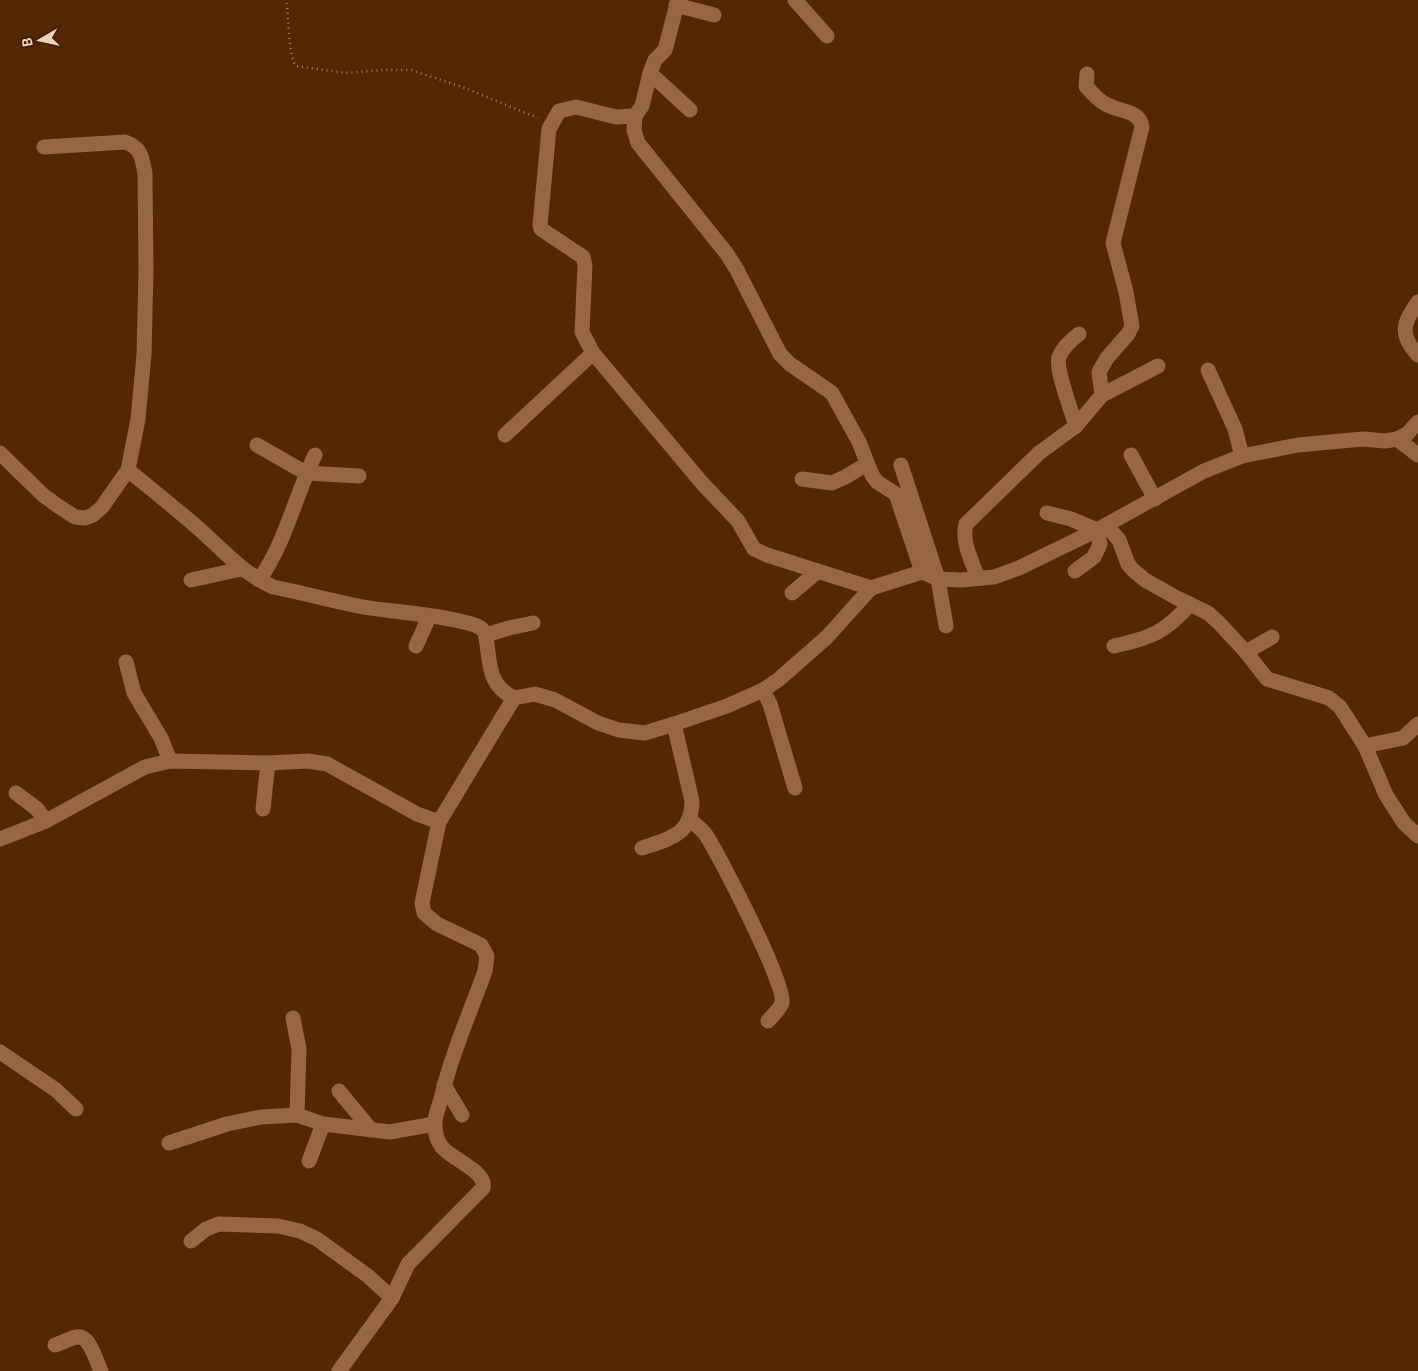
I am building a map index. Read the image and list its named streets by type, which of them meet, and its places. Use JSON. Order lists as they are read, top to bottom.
{
  "north": "left"
}
